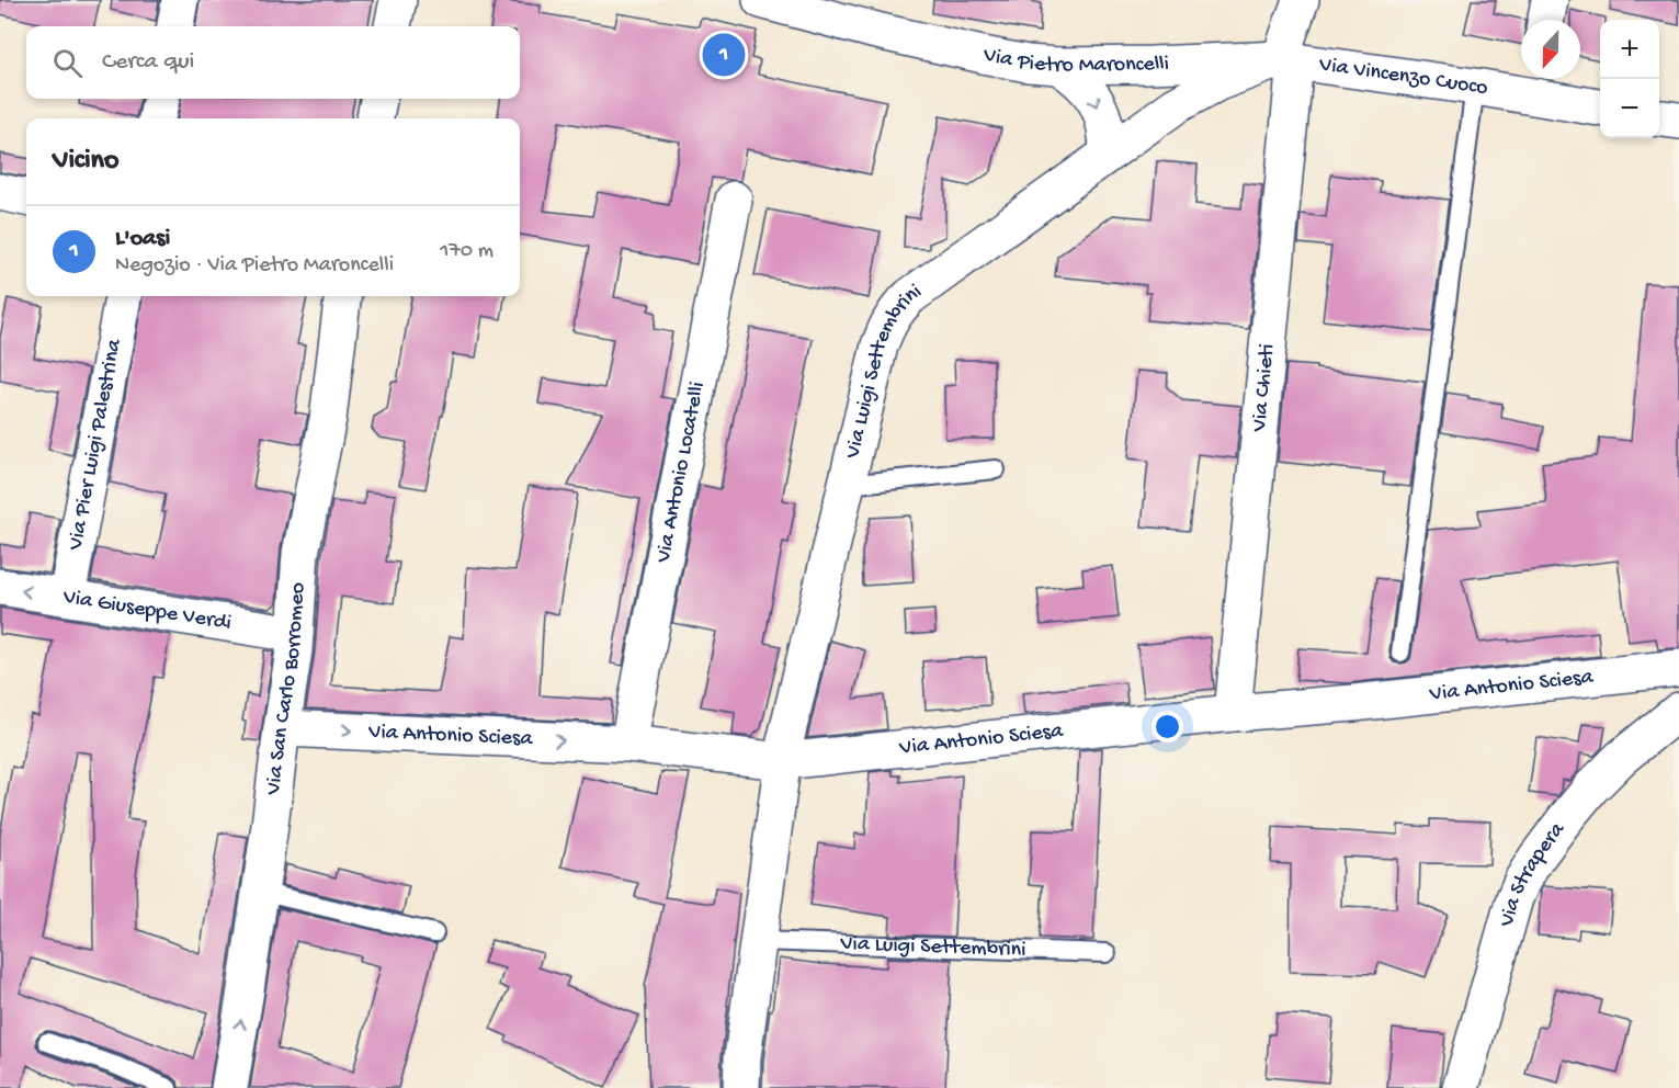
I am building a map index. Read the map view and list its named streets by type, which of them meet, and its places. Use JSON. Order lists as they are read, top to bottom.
{
  "streets": {
    "street": [
      "Via Pietro Maroncelli",
      "Via Vincenzo Cuoco",
      "Via Luigi Settembrini",
      "Via Chieti",
      "Via Pier Luigi Palestrina",
      "Via Antonio Locatelli",
      "Via Giuseppe Verdi",
      "Via Antonio Sciesa",
      "Via San Carlo Borromeo",
      "Via Strapera"
    ]
  },
  "crossings": [
    ["Via Pietro Maroncelli", "Via Vincenzo Cuoco"],
    ["Via Pietro Maroncelli", "Via Luigi Settembrini"],
    ["Via Pietro Maroncelli", "Via Chieti"],
    ["Via Vincenzo Cuoco", "Via Luigi Settembrini"],
    ["Via Vincenzo Cuoco", "Via Chieti"],
    ["Via Luigi Settembrini", "Via Chieti"],
    ["Via Luigi Settembrini", "Via Antonio Sciesa"],
    ["Via Chieti", "Via Antonio Sciesa"],
    ["Via Pier Luigi Palestrina", "Via Giuseppe Verdi"],
    ["Via Antonio Locatelli", "Via Antonio Sciesa"],
    ["Via Giuseppe Verdi", "Via San Carlo Borromeo"],
    ["Via Antonio Sciesa", "Via San Carlo Borromeo"]
  ],
  "north": "bottom",
  "page": {
    "map_buttons": ["+", "−"],
    "search": "Cerca qui",
    "pins": "1",
    "heading": "Vicino",
    "list": [
      {
        "mark": "1",
        "name": "L'oasi",
        "note": "Negozio · Via Pietro Maroncelli",
        "value": "170 m"
      }
    ]
  }
}
